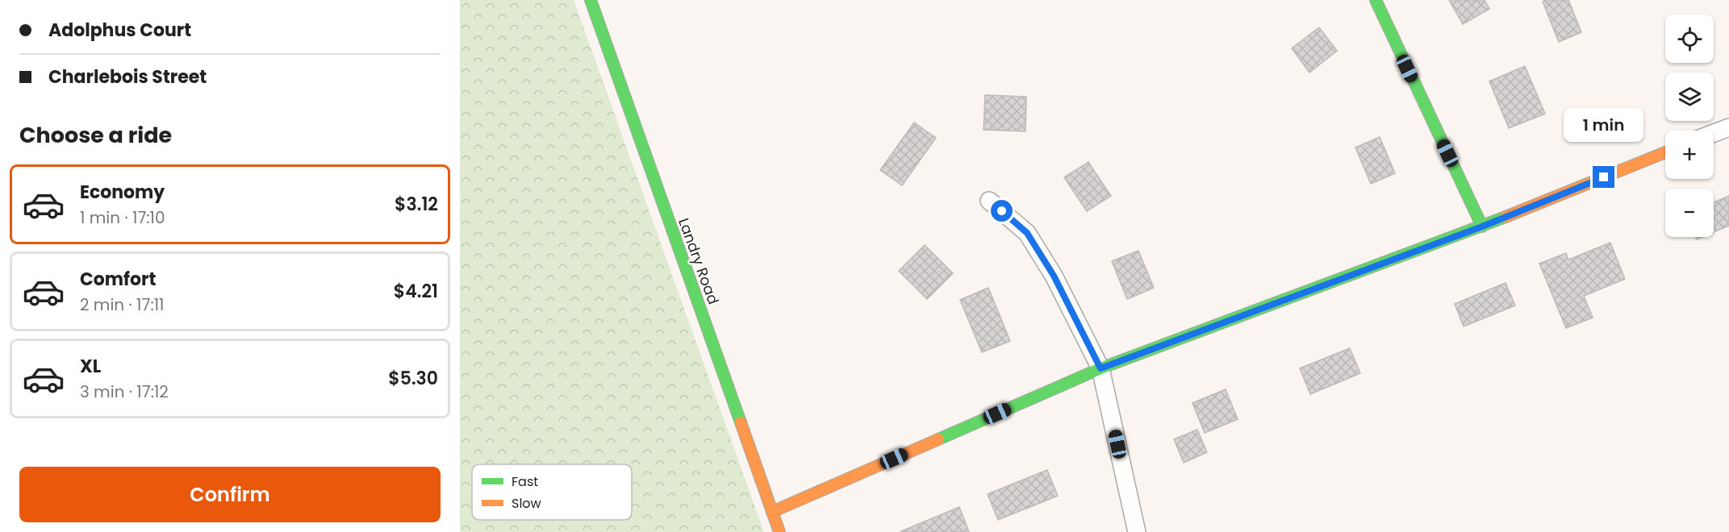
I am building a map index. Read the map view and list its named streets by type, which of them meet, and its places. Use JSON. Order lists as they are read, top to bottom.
{
  "streets": {
    "street": ["Landry Road"]
  },
  "legend": ["Fast", "Slow"],
  "page": {
    "banner": ["Adolphus Court", "Charlebois Street"],
    "map_buttons": ["+", "−"],
    "heading": "Choose a ride",
    "bubble": "1 min",
    "list": [
      {
        "name": "Economy",
        "note": "1 min · 17:10",
        "value": "$3.12"
      },
      {
        "name": "Comfort",
        "note": "2 min · 17:11",
        "value": "$4.21"
      },
      {
        "name": "XL",
        "note": "3 min · 17:12",
        "value": "$5.30"
      }
    ],
    "buttons": "Confirm"
  }
}
